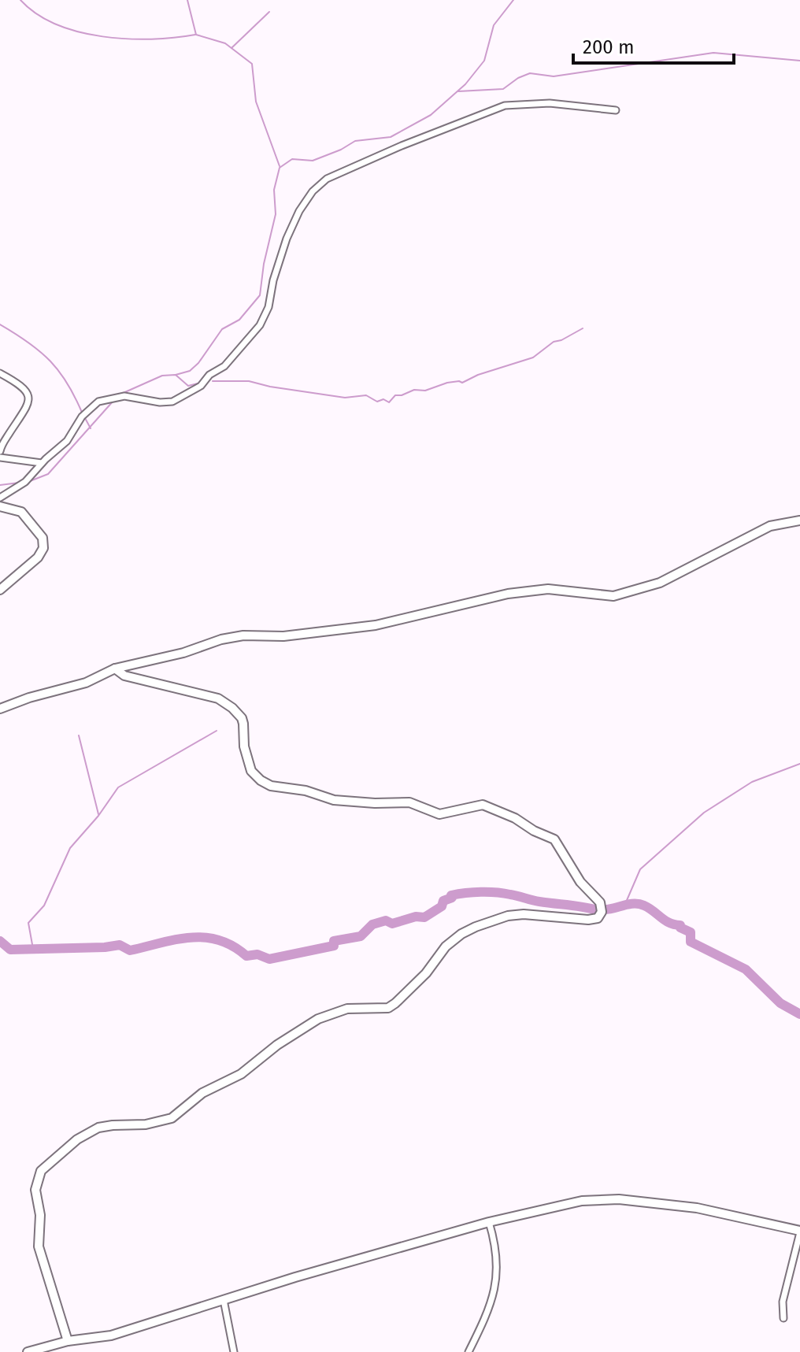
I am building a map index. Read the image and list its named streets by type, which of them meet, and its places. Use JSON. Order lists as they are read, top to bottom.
{
  "scale_bar": "200 m"
}
